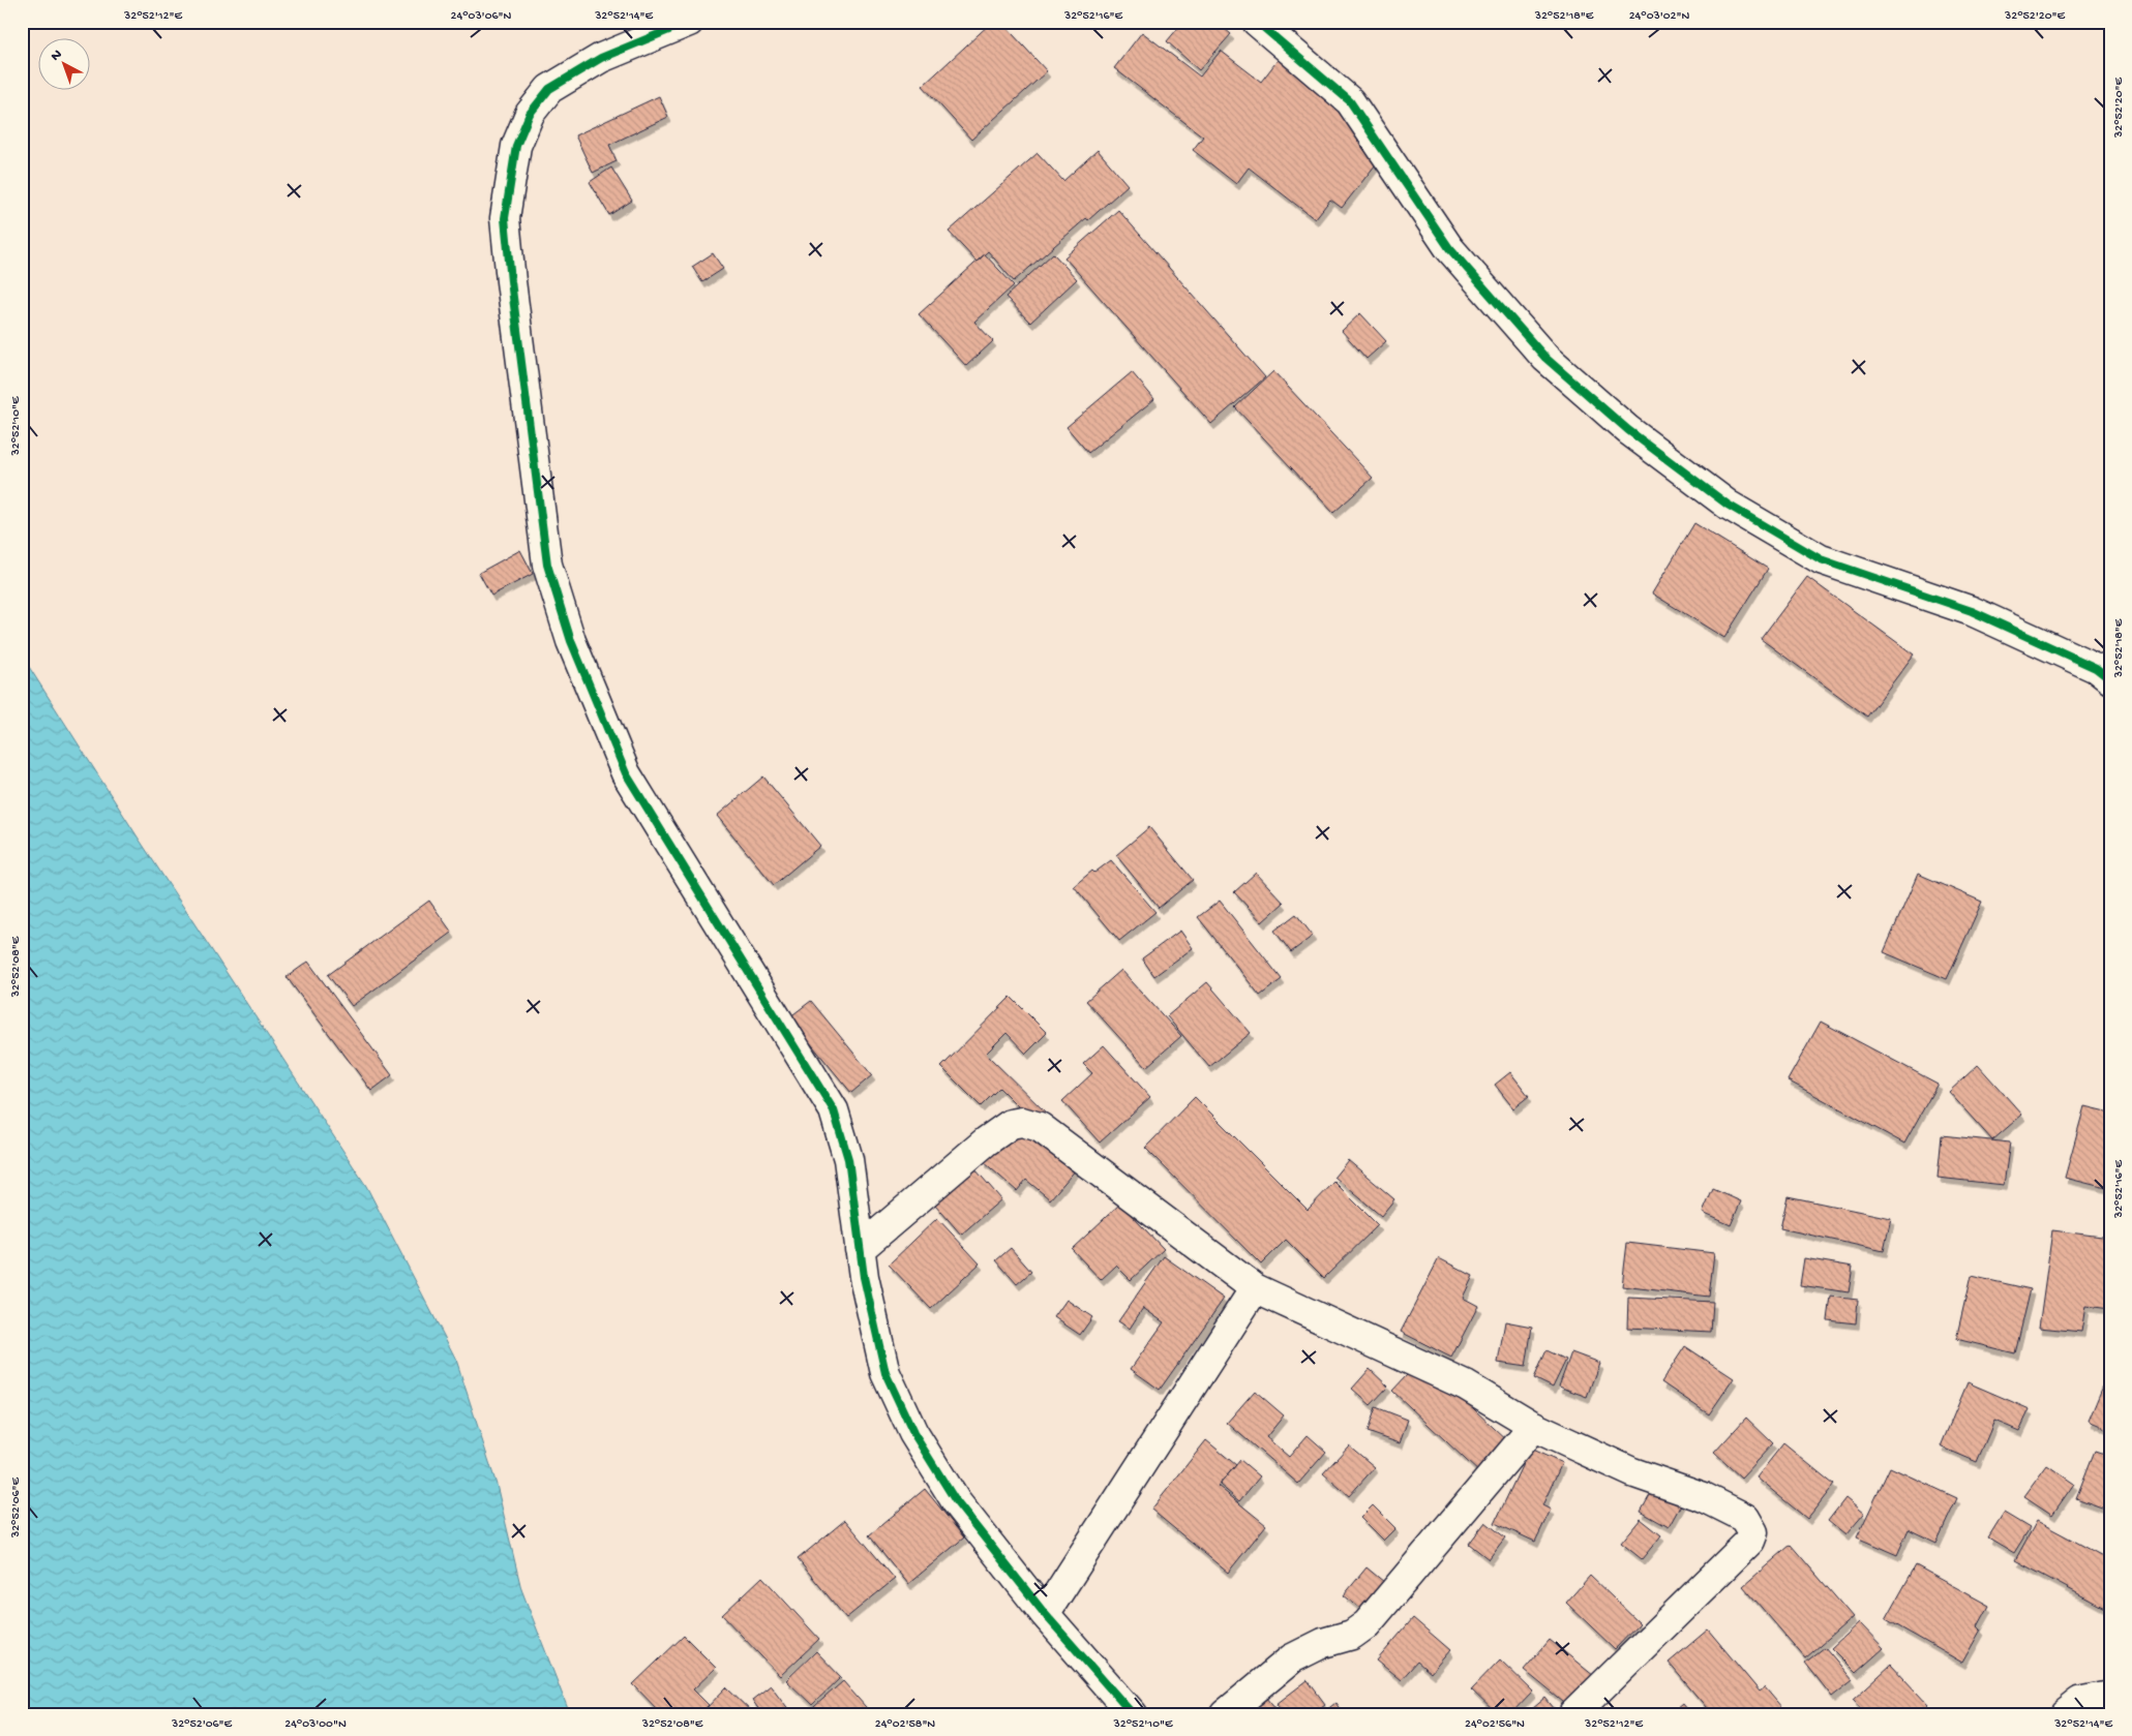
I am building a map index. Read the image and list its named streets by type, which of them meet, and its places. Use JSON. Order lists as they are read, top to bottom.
{
  "north": "top left",
  "coordinates": [
    "32°52'12\"E",
    "24°03'06\"N",
    "32°52'14\"E",
    "32°52'16\"E",
    "32°52'18\"E",
    "24°03'02\"N",
    "32°52'20\"E",
    "32°52'10\"E",
    "32°52'08\"E",
    "32°52'06\"E",
    "24°03'00\"N",
    "24°02'58\"N",
    "24°02'56\"N"
  ]
}
